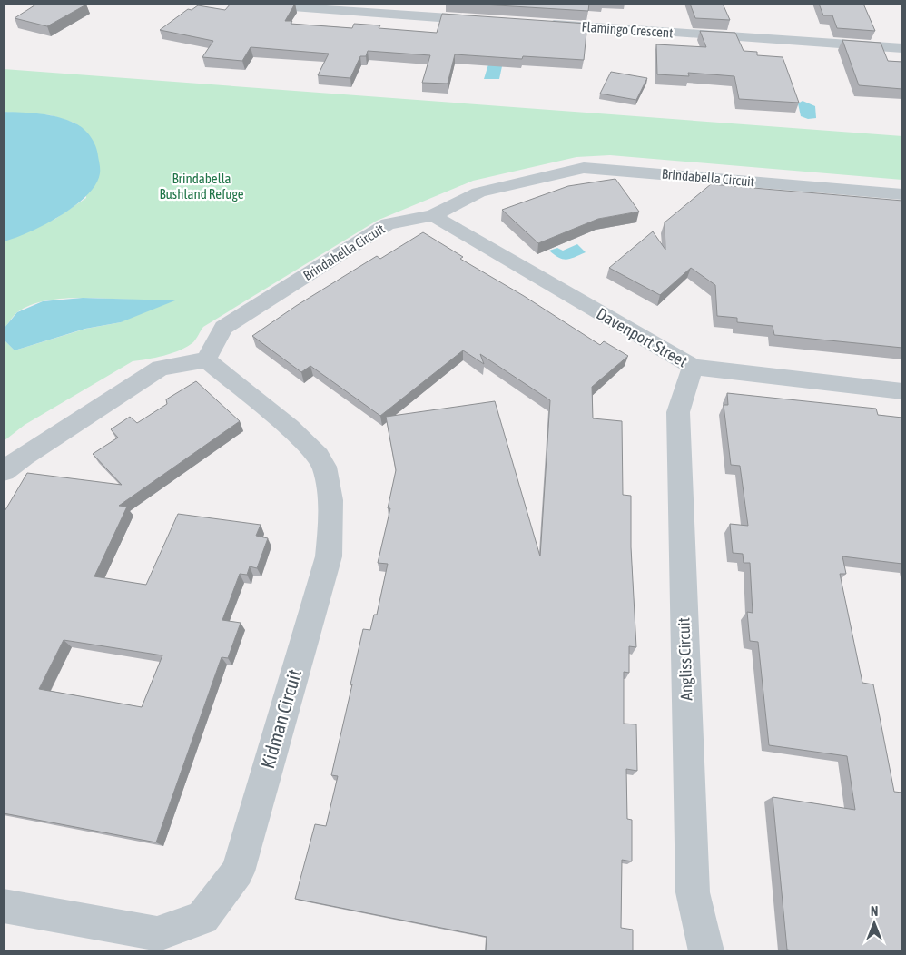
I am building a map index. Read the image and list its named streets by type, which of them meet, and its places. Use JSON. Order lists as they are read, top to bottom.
{
  "streets": {
    "street": [
      "Flamingo Crescent",
      "Brindabella Circuit",
      "Davenport Street",
      "Angliss Circuit",
      "Kidman Circuit"
    ]
  },
  "crossings": [
    ["Brindabella Circuit", "Davenport Street"],
    ["Brindabella Circuit", "Kidman Circuit"],
    ["Davenport Street", "Angliss Circuit"]
  ],
  "parks": ["Brindabella Bushland Refuge"],
  "north": "top"
}
